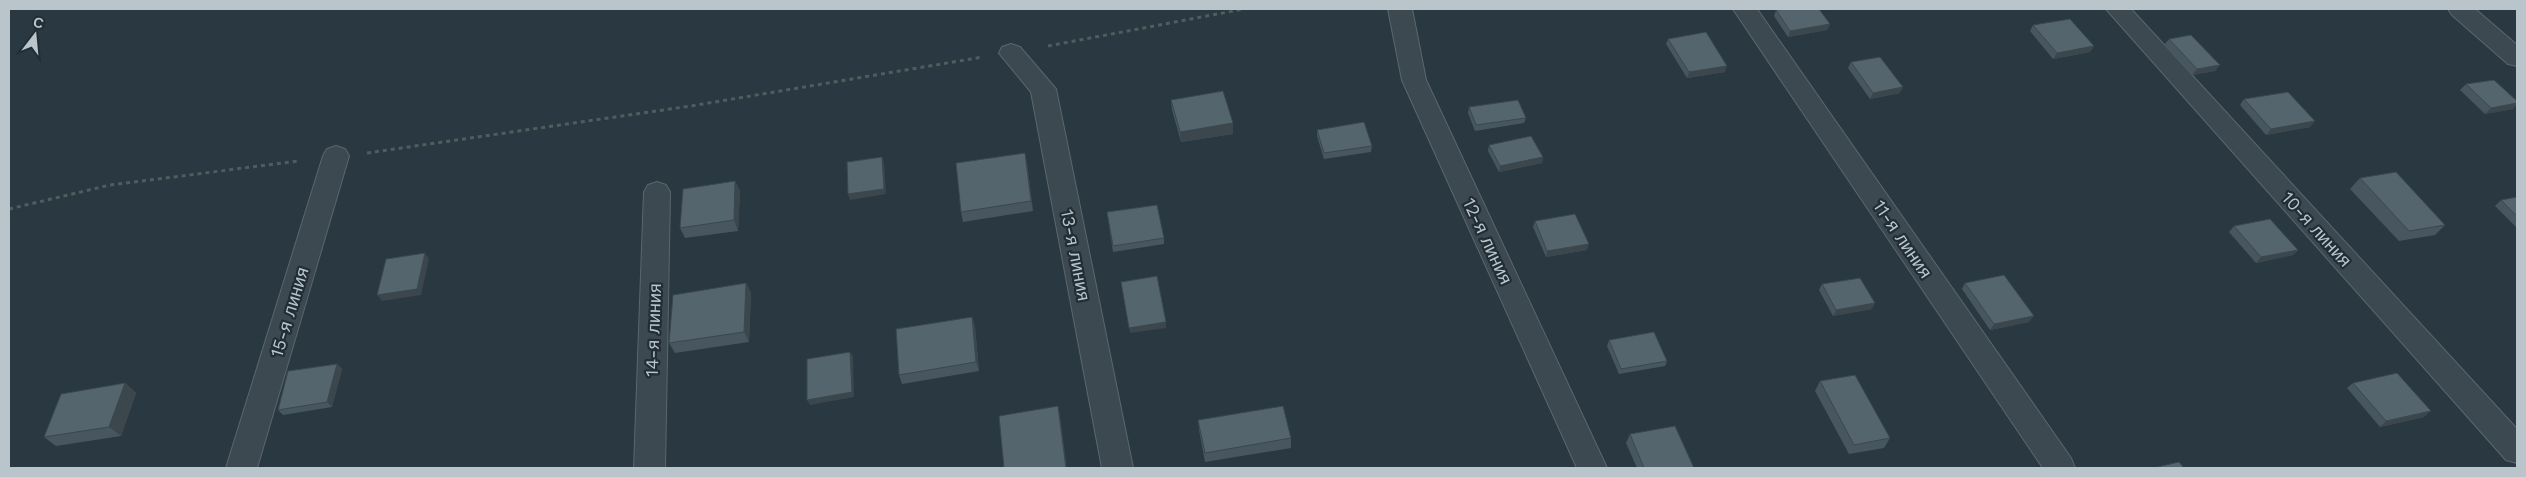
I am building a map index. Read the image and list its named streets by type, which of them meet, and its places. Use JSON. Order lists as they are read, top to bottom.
{
  "streets": {
    "street": [
      "10-я линия",
      "11-я линия",
      "12-я линия",
      "13-я линия",
      "15-я линия",
      "14-я линия"
    ]
  },
  "north": "top"
}
